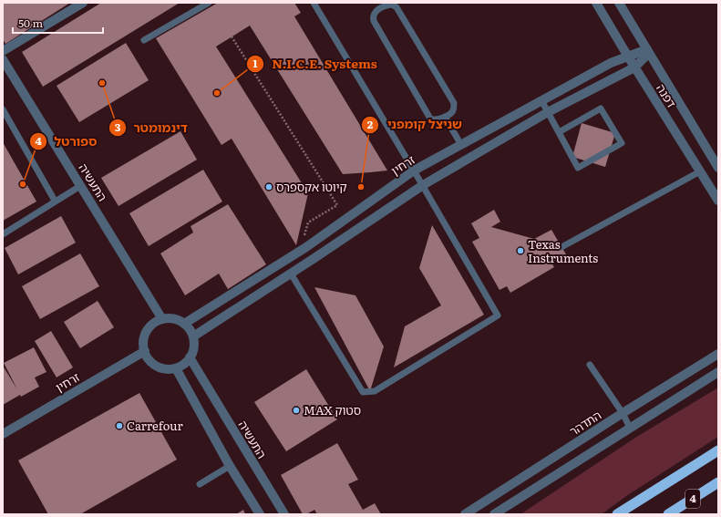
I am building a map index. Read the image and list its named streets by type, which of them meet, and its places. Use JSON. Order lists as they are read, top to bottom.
{
  "streets": {
    "highway": ["4"],
    "street": [
      "דפנה",
      "זרחין",
      "התעשיה",
      "התדהר"
    ]
  },
  "crossings": [
    ["דפנה", "זרחין"],
    ["זרחין", "התעשיה"]
  ],
  "places": [
    "דינמומטר",
    "N.I.C.E. Systems",
    "ספורטל",
    "קיוטו אקספרס",
    "שניצל קומפני",
    "Texas Instruments",
    "MAX סטוק",
    "Carrefour"
  ],
  "scale_bar": "50 m"
}
